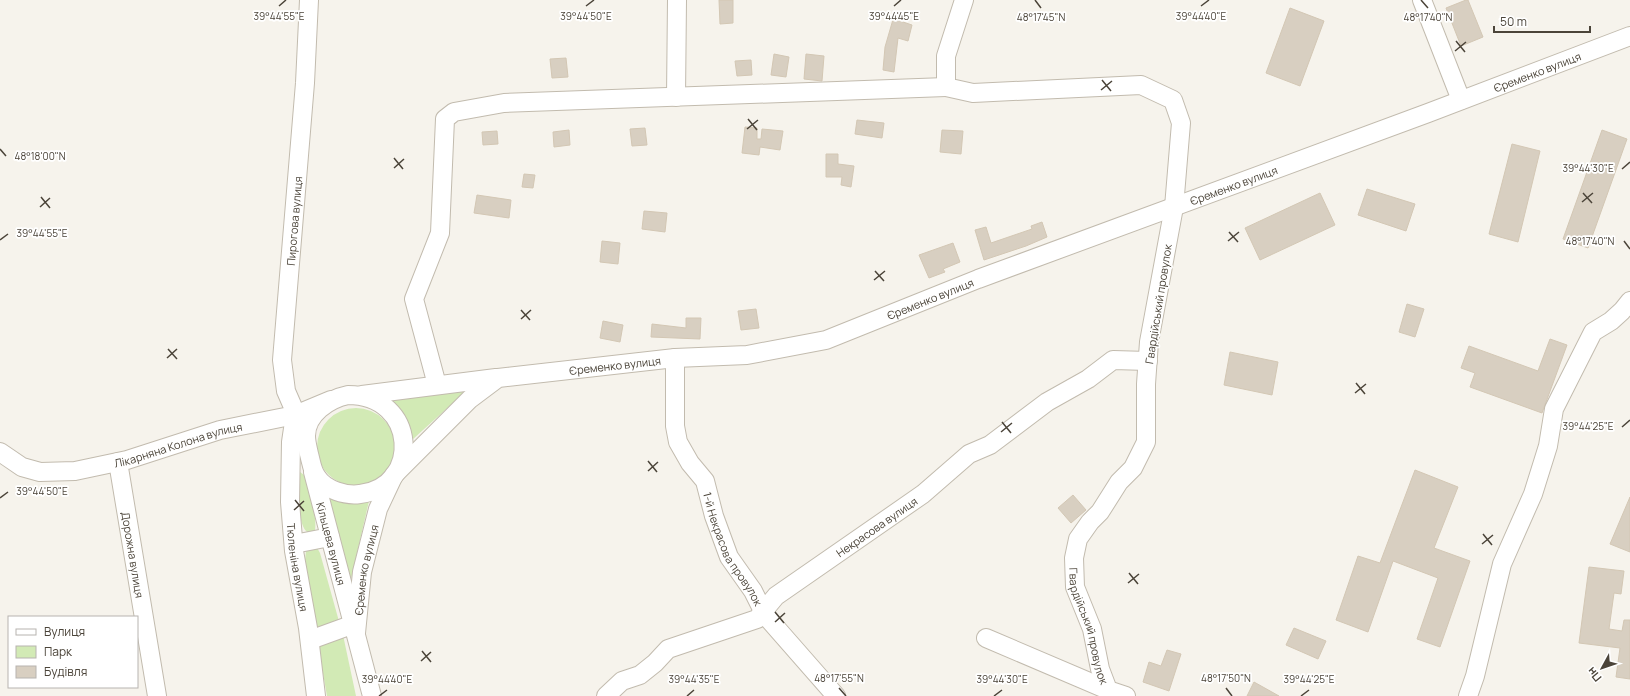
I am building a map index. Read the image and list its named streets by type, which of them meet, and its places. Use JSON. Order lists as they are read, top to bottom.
{
  "streets": {
    "street": [
      "Єременко вулиця",
      "Пирогова вулиця",
      "Гвардійський провулок",
      "Лікарняна Колона вулиця",
      "Некрасова вулиця",
      "Кільцева вулиця",
      "1-й Некрасова провулок",
      "Дорожна вулиця",
      "Тюленіна вулиця"
    ]
  },
  "crossings": [
    ["Єременко вулиця", "Пирогова вулиця"],
    ["Єременко вулиця", "Гвардійський провулок"],
    ["Єременко вулиця", "Лікарняна Колона вулиця"],
    ["Єременко вулиця", "Кільцева вулиця"],
    ["Єременко вулиця", "1-й Некрасова провулок"],
    ["Пирогова вулиця", "Лікарняна Колона вулиця"],
    ["Пирогова вулиця", "Кільцева вулиця"],
    ["Пирогова вулиця", "Тюленіна вулиця"],
    ["Гвардійський провулок", "Некрасова вулиця"],
    ["Лікарняна Колона вулиця", "Кільцева вулиця"],
    ["Лікарняна Колона вулиця", "Дорожна вулиця"],
    ["Лікарняна Колона вулиця", "Тюленіна вулиця"],
    ["Некрасова вулиця", "1-й Некрасова провулок"]
  ],
  "legend": ["Вулиця", "Парк", "Будівля"],
  "scale_bar": "50 m",
  "north": "bottom left",
  "coordinates": [
    "39°44'55\"E",
    "39°44'50\"E",
    "39°44'45\"E",
    "39°44'40\"E",
    "48°17'45\"N",
    "48°17'40\"N",
    "48°18'00\"N",
    "39°44'30\"E",
    "39°44'25\"E",
    "48°17'55\"N",
    "48°17'50\"N",
    "39°44'35\"E"
  ]
}
